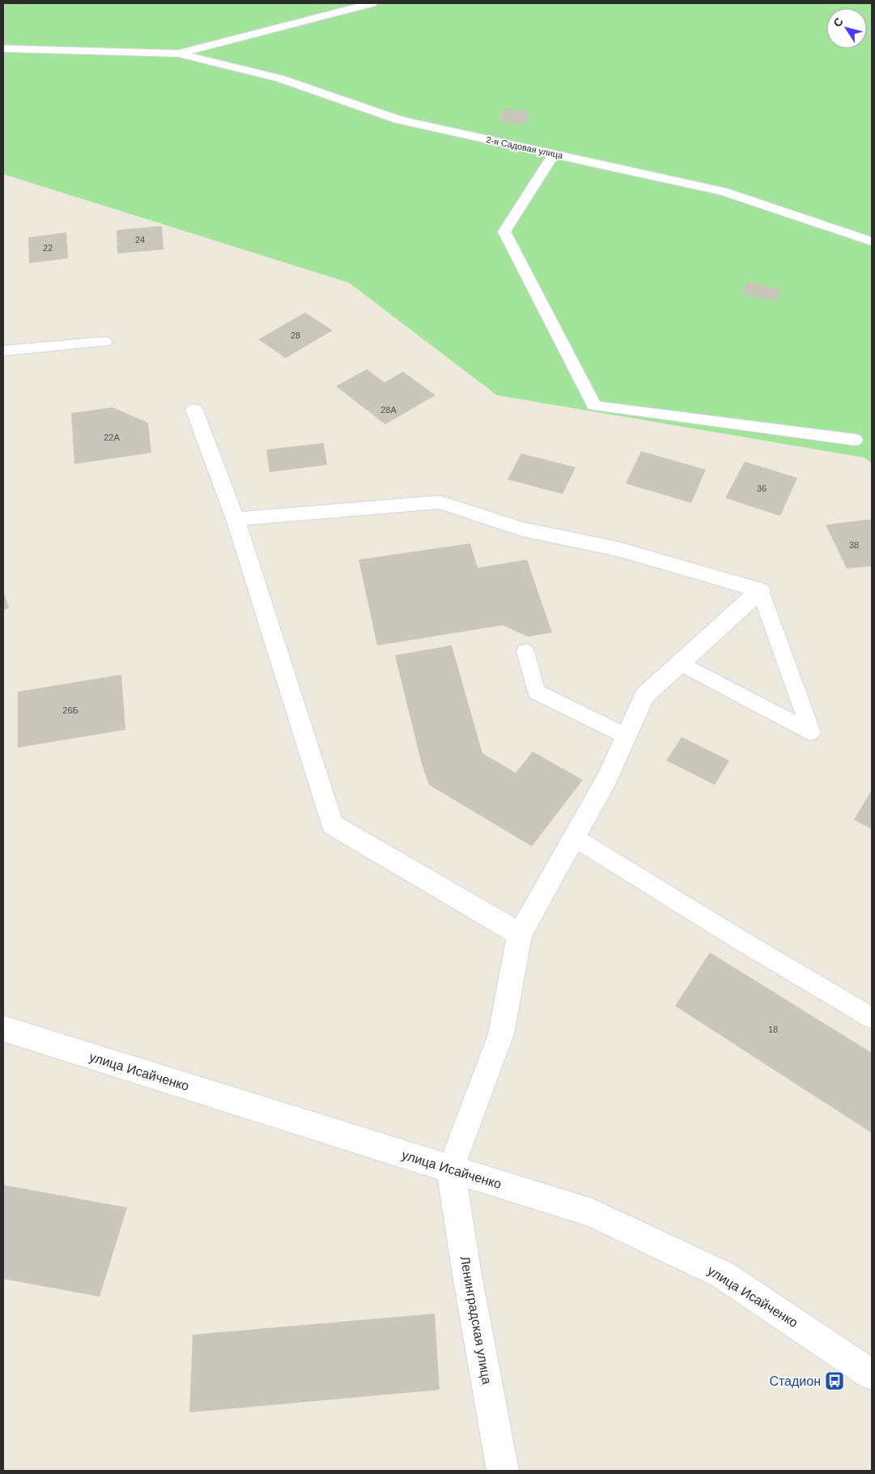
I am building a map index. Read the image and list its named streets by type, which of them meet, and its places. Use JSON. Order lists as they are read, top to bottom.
{
  "streets": {
    "street": ["улица Исайченко", "Ленинградская улица"],
    "lane": ["2-я Садовая улица"]
  },
  "crossings": [
    ["улица Исайченко", "Ленинградская улица"]
  ],
  "places": {
    "bus stop": ["Стадион"]
  },
  "house_numbers": [
    "24",
    "22",
    "28",
    "28А",
    "22А",
    "36",
    "38",
    "26Б",
    "18"
  ],
  "north": "top left"
}
